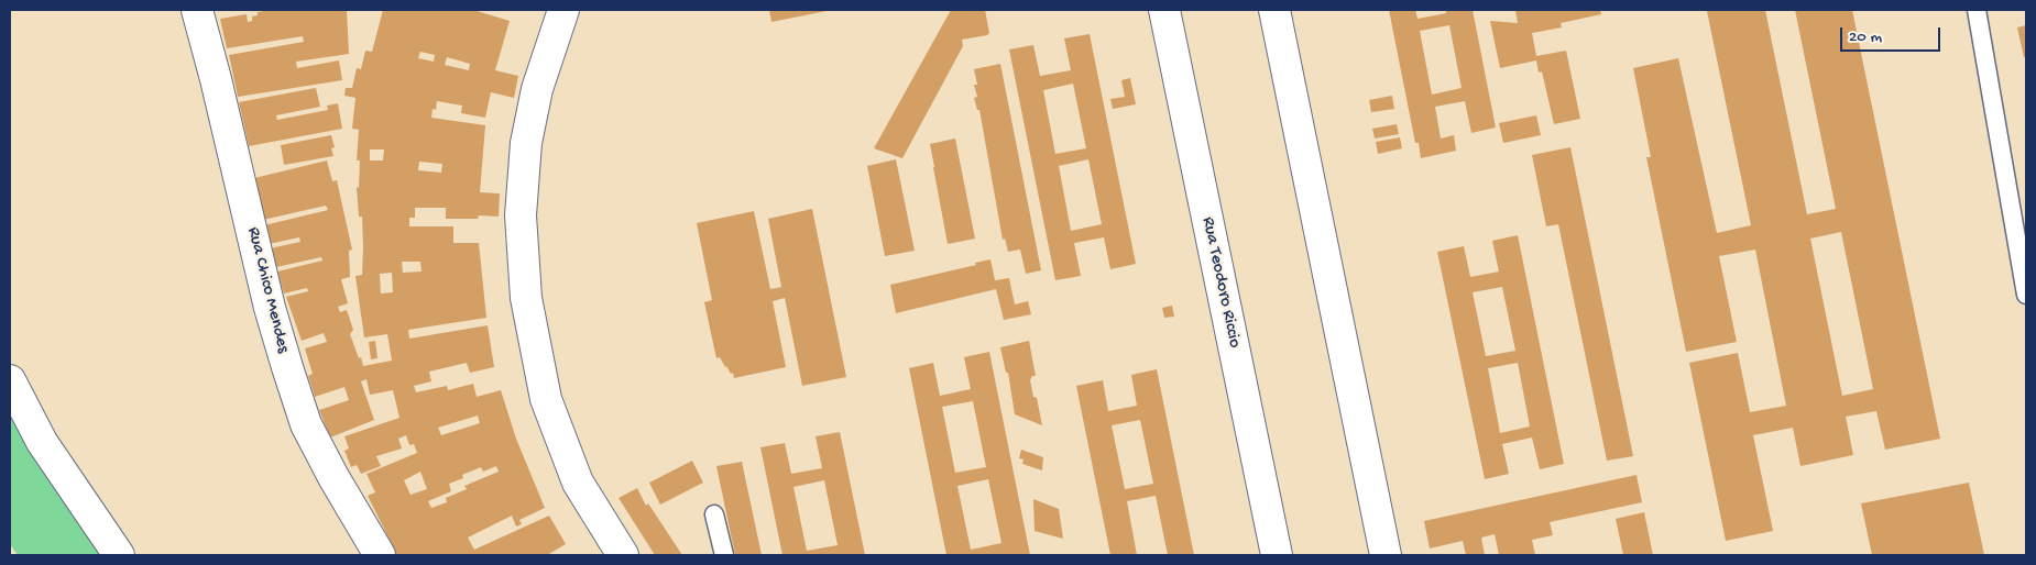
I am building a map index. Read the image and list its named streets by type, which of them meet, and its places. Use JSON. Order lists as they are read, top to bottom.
{
  "streets": {
    "street": ["Rua Teodoro Riccio", "Rua Chico Mendes"]
  },
  "scale_bar": "20 m"
}
